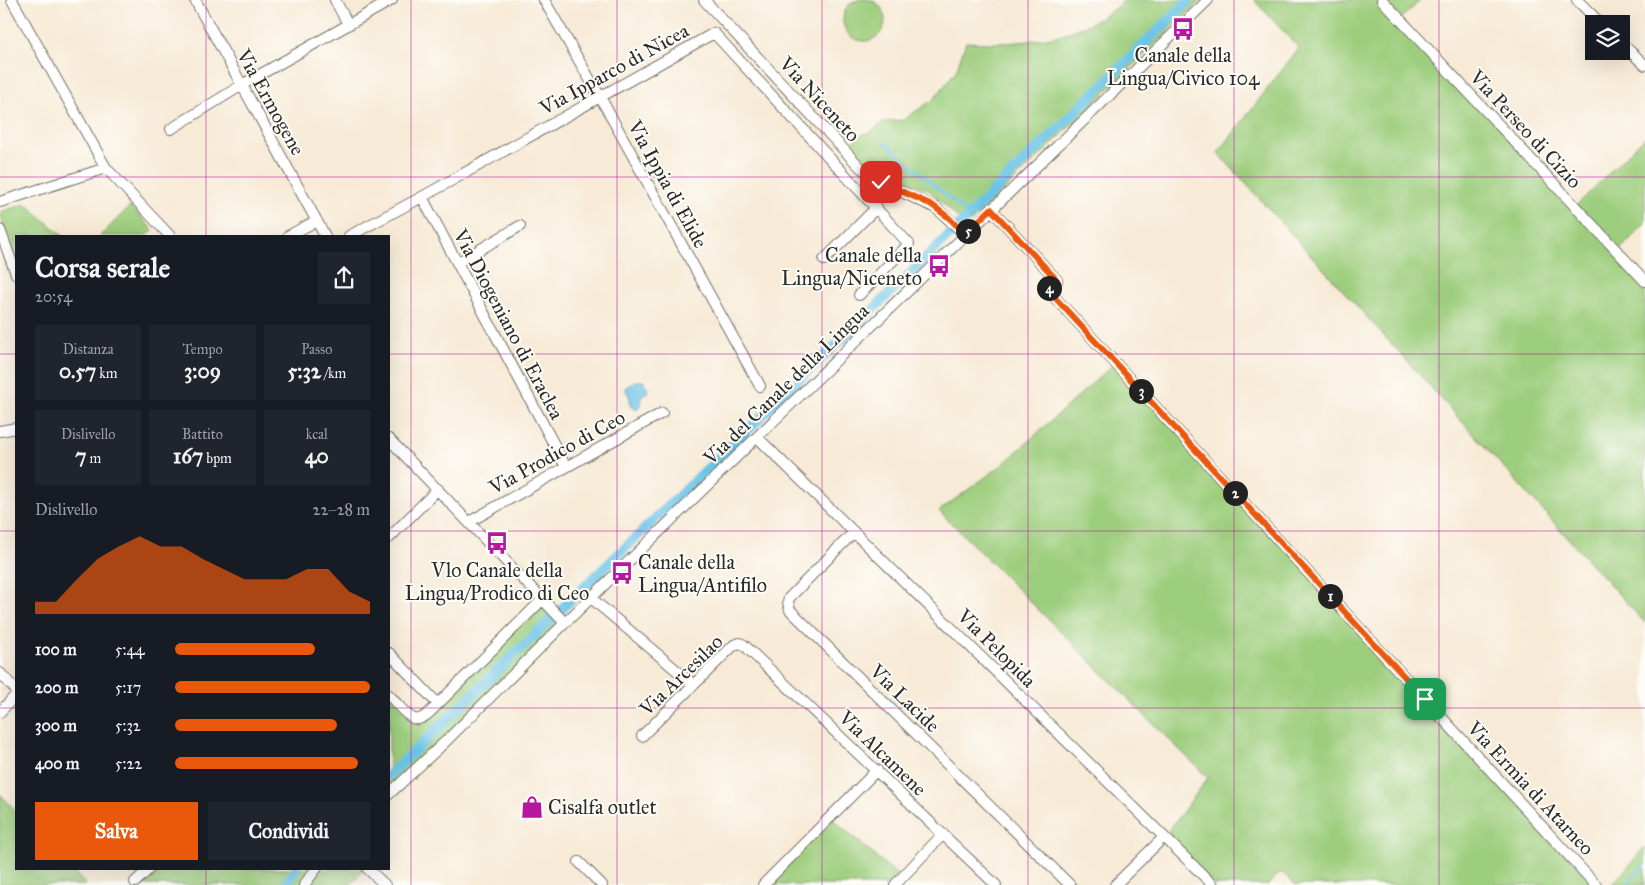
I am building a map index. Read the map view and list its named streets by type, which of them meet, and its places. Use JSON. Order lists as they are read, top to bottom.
{
  "streets": {
    "street": [
      "Via Ipparco di Nicea",
      "Via Niceneto",
      "Via Ermogene",
      "Via Perseo di Cizio",
      "Via Ippia di Elide",
      "Via Diogeniano di Eraclea",
      "Via del Canale della Lingua",
      "Via Prodico di Ceo",
      "Via Pelopida",
      "Via Arcesilao",
      "Via Lacide",
      "Via Alcamene",
      "Via Ermia di Atarneo"
    ]
  },
  "crossings": [
    ["Via Ipparco di Nicea", "Via Ippia di Elide"],
    ["Via Ipparco di Nicea", "Via Diogeniano di Eraclea"],
    ["Via Niceneto", "Via del Canale della Lingua"],
    ["Via Diogeniano di Eraclea", "Via Prodico di Ceo"],
    ["Via del Canale della Lingua", "Via Pelopida"],
    ["Via del Canale della Lingua", "Via Ermia di Atarneo"],
    ["Via Pelopida", "Via Lacide"],
    ["Via Arcesilao", "Via Alcamene"]
  ],
  "places": {
    "bus stop": [
      "Canale della Lingua/Civico 104",
      "Canale della Lingua/Niceneto",
      "Vlo Canale della Lingua/Prodico di Ceo",
      "Canale della Lingua/Antifilo"
    ],
    "shop": ["Cisalfa outlet"]
  },
  "page": {
    "pins": [
      "5",
      "4",
      "3",
      "2",
      "1"
    ],
    "heading": ["Corsa serale", "20:54"],
    "stats": [
      ["Distanza", "0.57 km"],
      ["Tempo", "3:09"],
      ["Passo", "5:32 /km"],
      ["Dislivello", "7 m"],
      ["Battito", "167 bpm"],
      ["kcal", "40"]
    ],
    "chart": ["Dislivello", "22–28 m"],
    "list": [
      {
        "name": "100 m",
        "note": "5:44"
      },
      {
        "name": "200 m",
        "note": "5:17"
      },
      {
        "name": "300 m",
        "note": "5:32"
      },
      {
        "name": "400 m",
        "note": "5:22"
      }
    ],
    "buttons": ["Salva", "Condividi"]
  }
}
